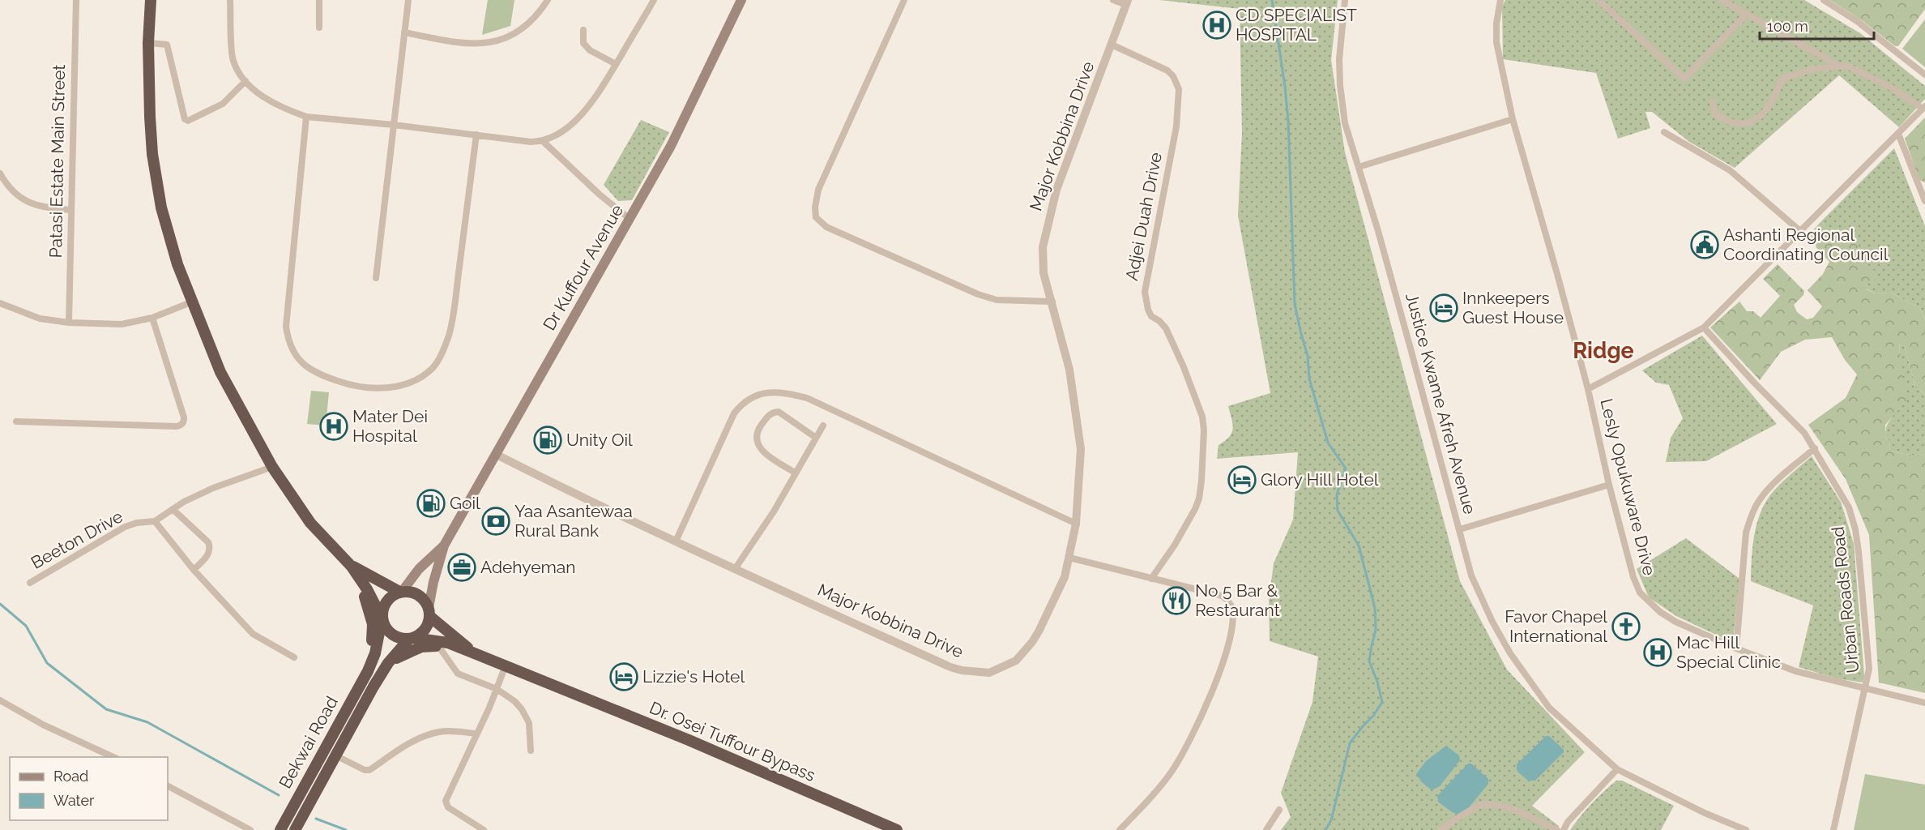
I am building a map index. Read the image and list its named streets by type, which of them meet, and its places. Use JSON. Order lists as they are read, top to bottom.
{
  "streets": {
    "highway": ["Dr. Osei Tuffour Bypass", "Bekwai Road"],
    "main road": ["Dr Kuffour Avenue"],
    "street": [
      "Major Kobbina Drive",
      "Patasi Estate Main Street",
      "Adjei Duah Drive",
      "Justice Kwame Afreh Avenue",
      "Lesly Opukuware Drive",
      "Beeton Drive",
      "Urban Roads Road"
    ]
  },
  "crossings": [
    ["Major Kobbina Drive", "Adjei Duah Drive"],
    ["Major Kobbina Drive", "Dr Kuffour Avenue"],
    ["Lesly Opukuware Drive", "Urban Roads Road"],
    ["Dr. Osei Tuffour Bypass", "Bekwai Road"]
  ],
  "districts": ["Ridge"],
  "places": {
    "hospital": ["CD SPECIALIST HOSPITAL", "Mater Dei Hospital", "Mac Hill Special Clinic"],
    "public building": ["Ashanti Regional Coordinating Council"],
    "hotel": ["Innkeepers Guest House", "Glory Hill Hotel", "Lizzie's Hotel"],
    "fuel station": ["Unity Oil", "Goil"],
    "bank": ["Yaa Asantewaa Rural Bank"],
    "office": ["Adehyeman"],
    "restaurant": ["No 5 Bar & Restaurant"],
    "church": ["Favor Chapel International"]
  },
  "legend": ["Road", "Water"],
  "scale_bar": "100 m"
}
